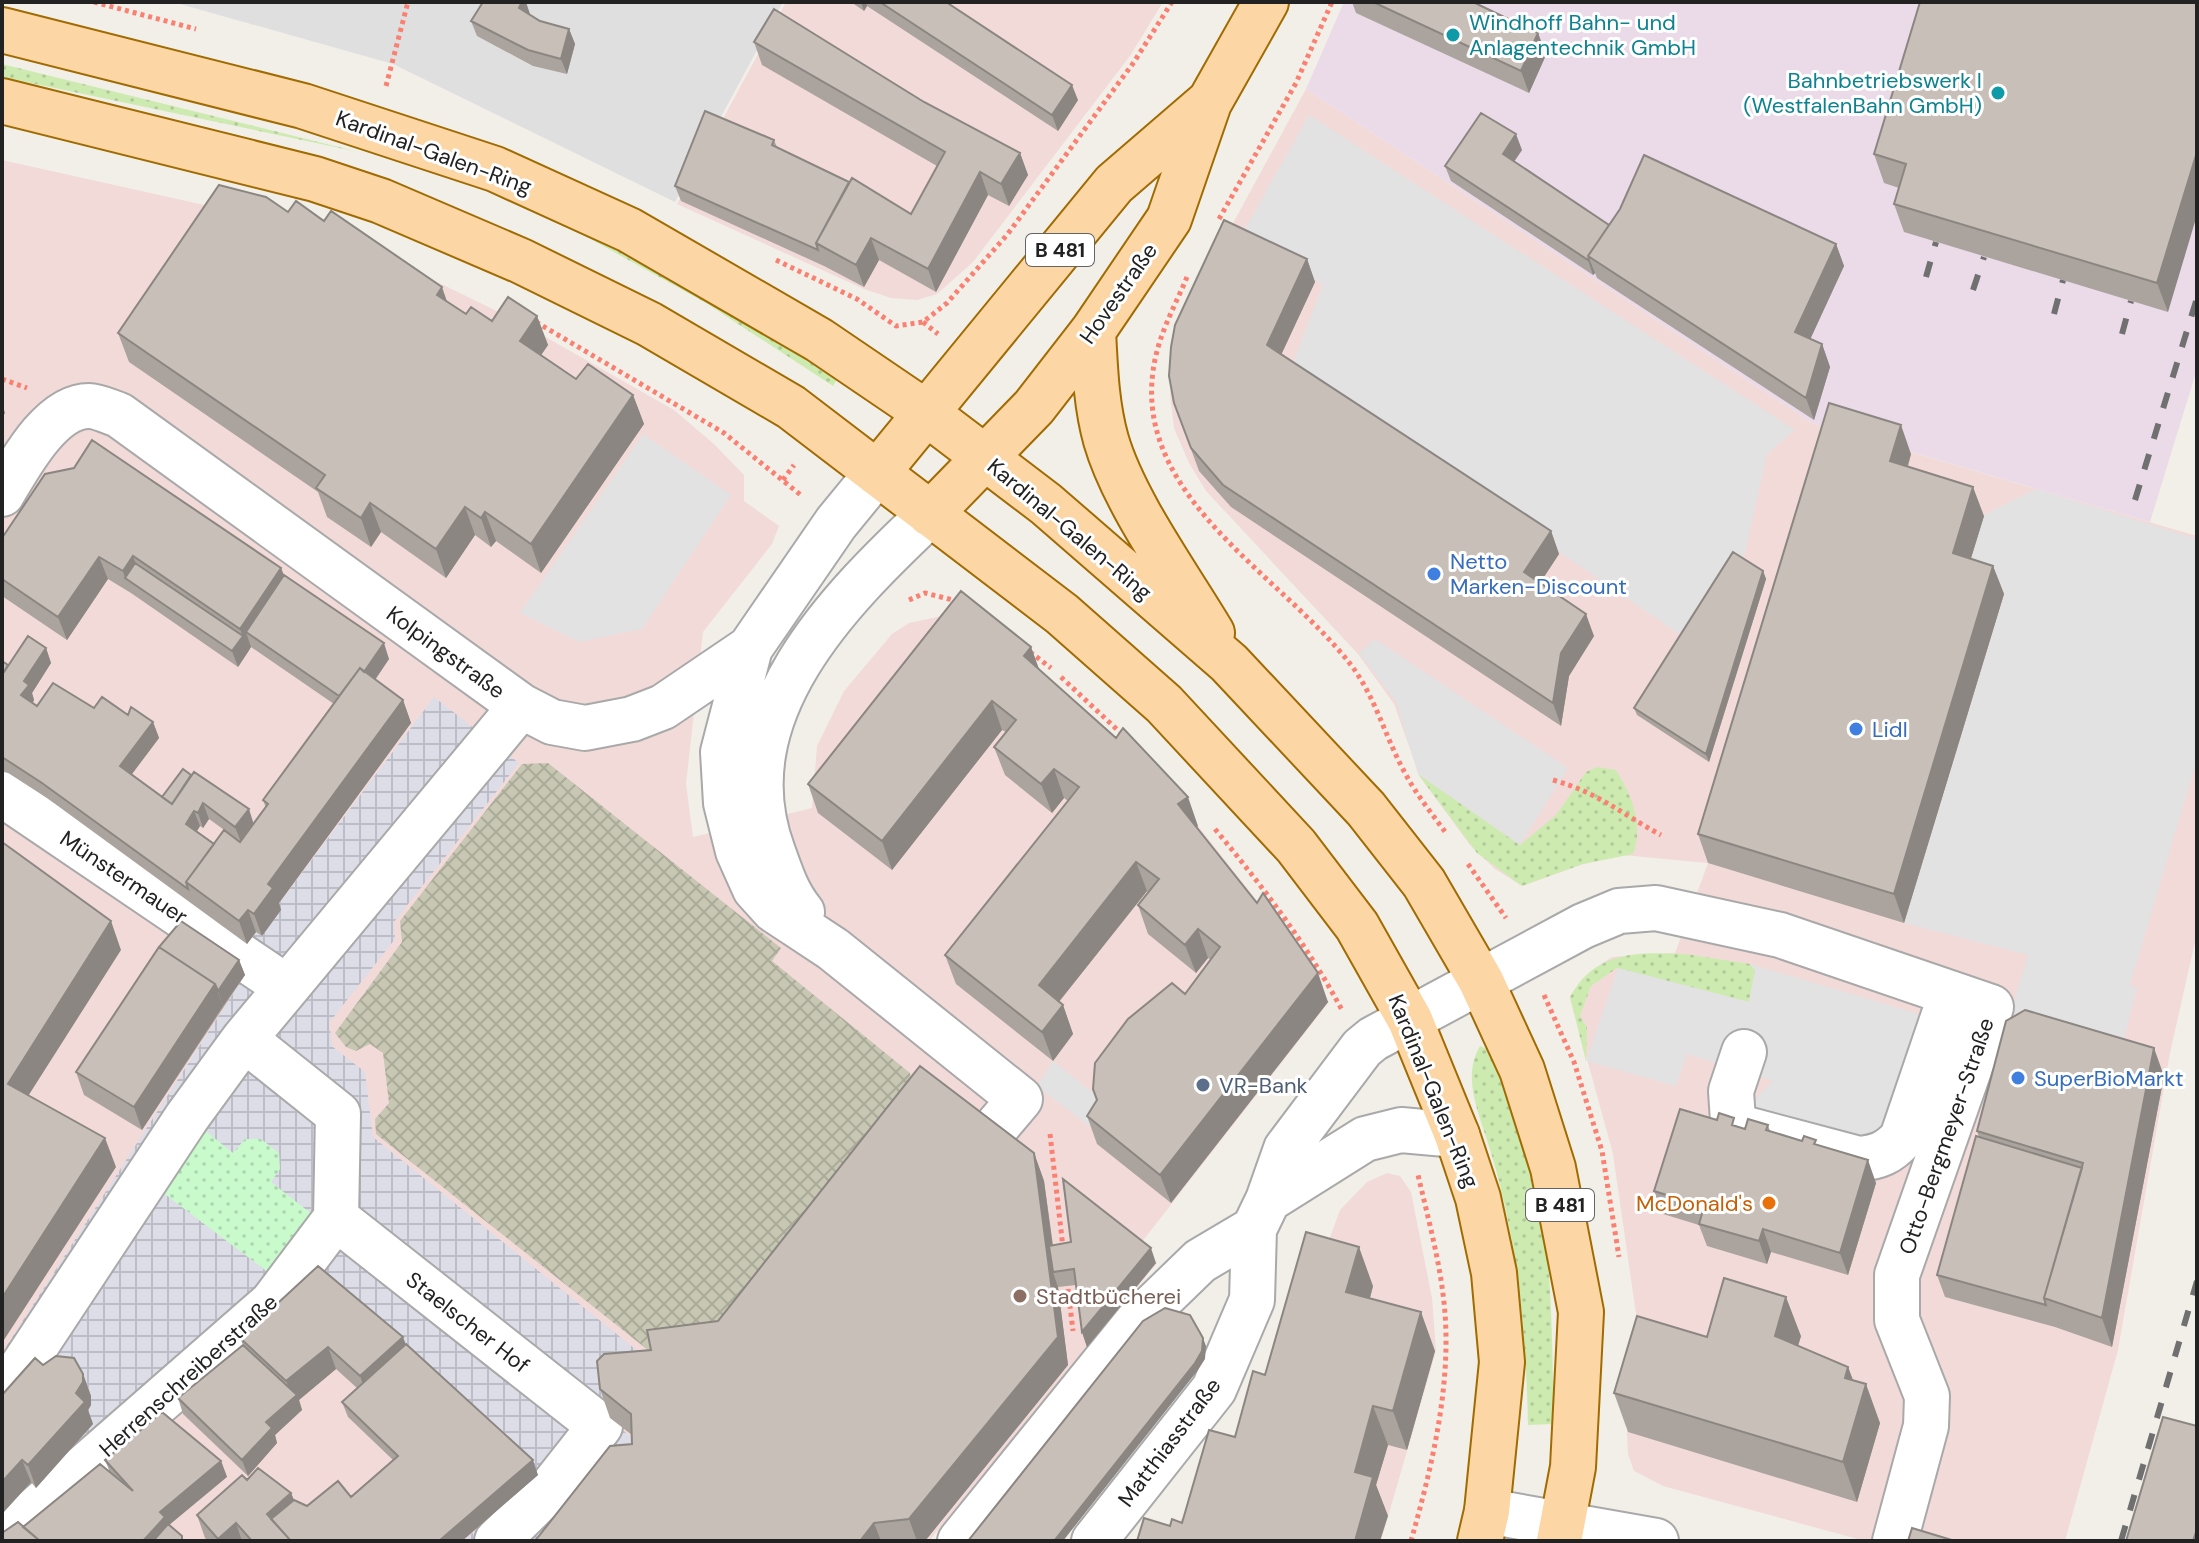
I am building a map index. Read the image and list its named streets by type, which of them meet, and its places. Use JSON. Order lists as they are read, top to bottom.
{
  "streets": {
    "main road": ["Kardinal-Galen-Ring", "B 481", "Hovestraße"],
    "street": [
      "Kolpingstraße",
      "Münstermauer",
      "Otto-Bergmeyer-Straße",
      "Staelscher Hof",
      "Herrenschreiberstraße",
      "Matthiasstraße"
    ]
  },
  "crossings": [
    ["Kardinal-Galen-Ring", "B 481"],
    ["Kardinal-Galen-Ring", "Hovestraße"],
    ["Kardinal-Galen-Ring", "Kolpingstraße"],
    ["Kardinal-Galen-Ring", "Otto-Bergmeyer-Straße"],
    ["Kardinal-Galen-Ring", "Matthiasstraße"],
    ["B 481", "Hovestraße"],
    ["B 481", "Kolpingstraße"],
    ["Otto-Bergmeyer-Straße", "Matthiasstraße"],
    ["Staelscher Hof", "Herrenschreiberstraße"]
  ],
  "places": [
    "Windhoff Bahn- und Anlagentechnik GmbH",
    "Bahnbetriebswerk I (WestfalenBahn GmbH)",
    "Netto Marken-Discount",
    "Lidl",
    "SuperBioMarkt",
    "VR-Bank",
    "McDonald's",
    "Stadtbücherei"
  ]
}
